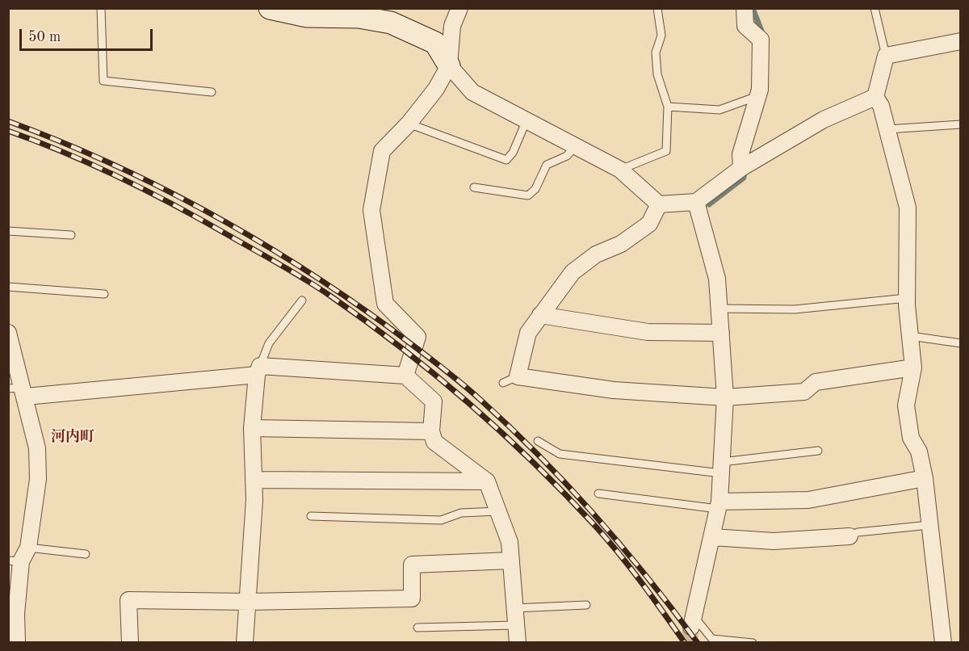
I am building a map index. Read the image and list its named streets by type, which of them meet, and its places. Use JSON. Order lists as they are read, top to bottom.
{
  "districts": ["河内町"],
  "scale_bar": "50 m"
}
